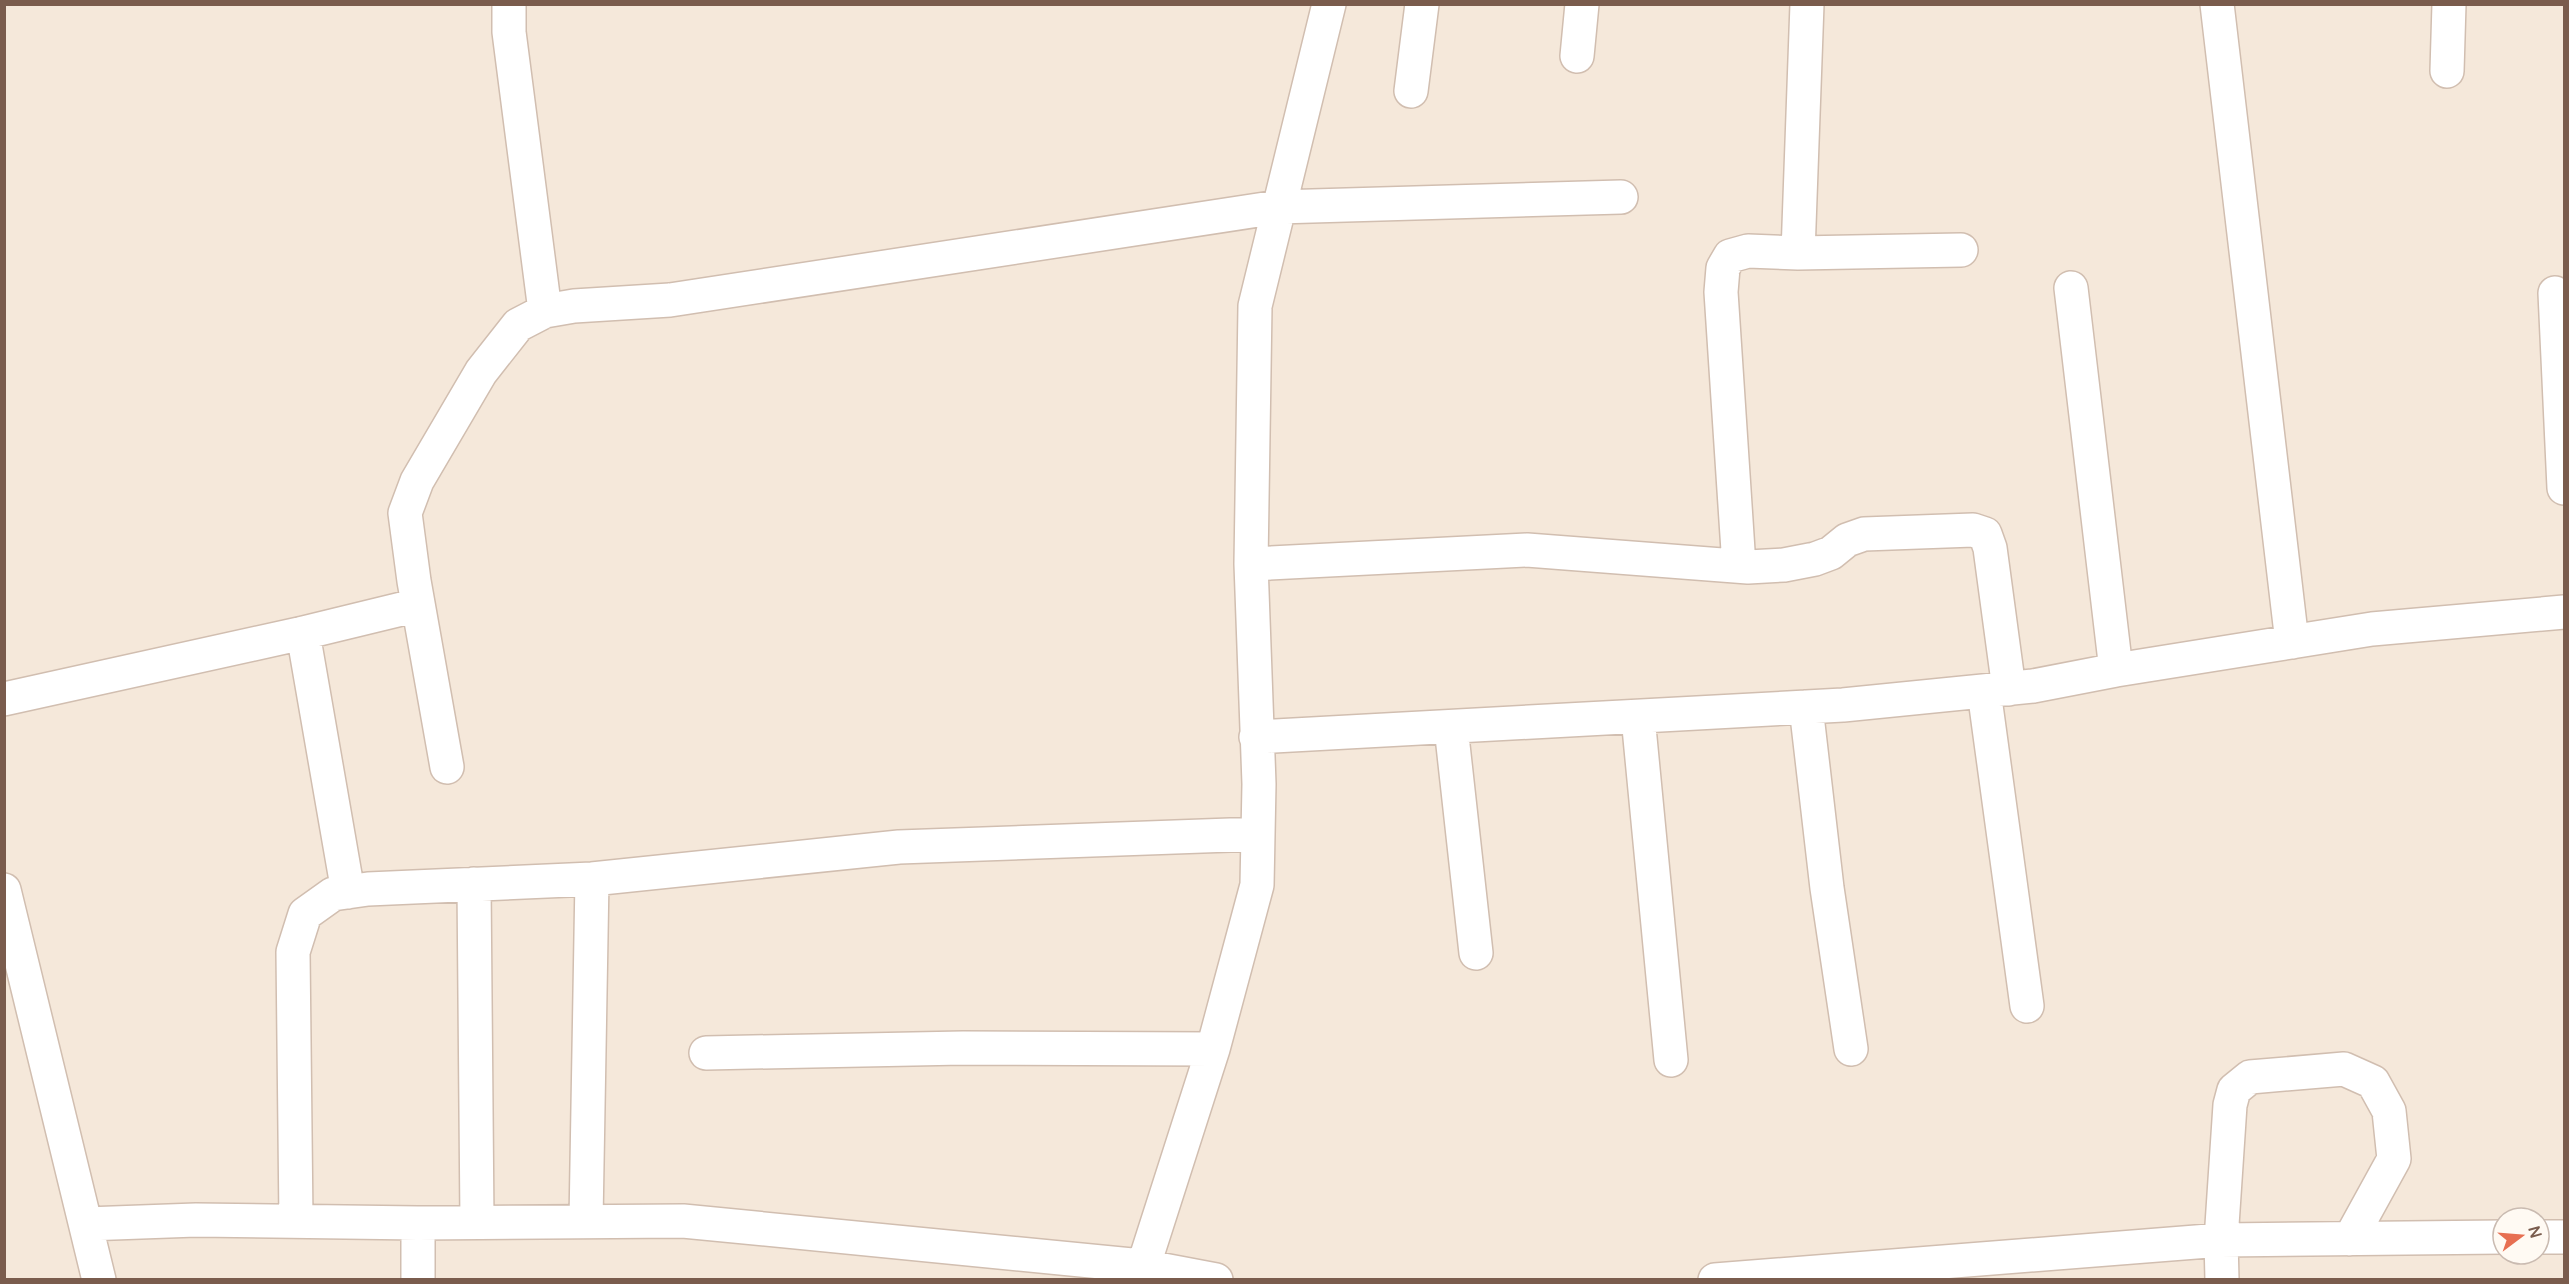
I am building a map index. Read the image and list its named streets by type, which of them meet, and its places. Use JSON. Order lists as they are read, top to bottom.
{
  "north": "right"
}
